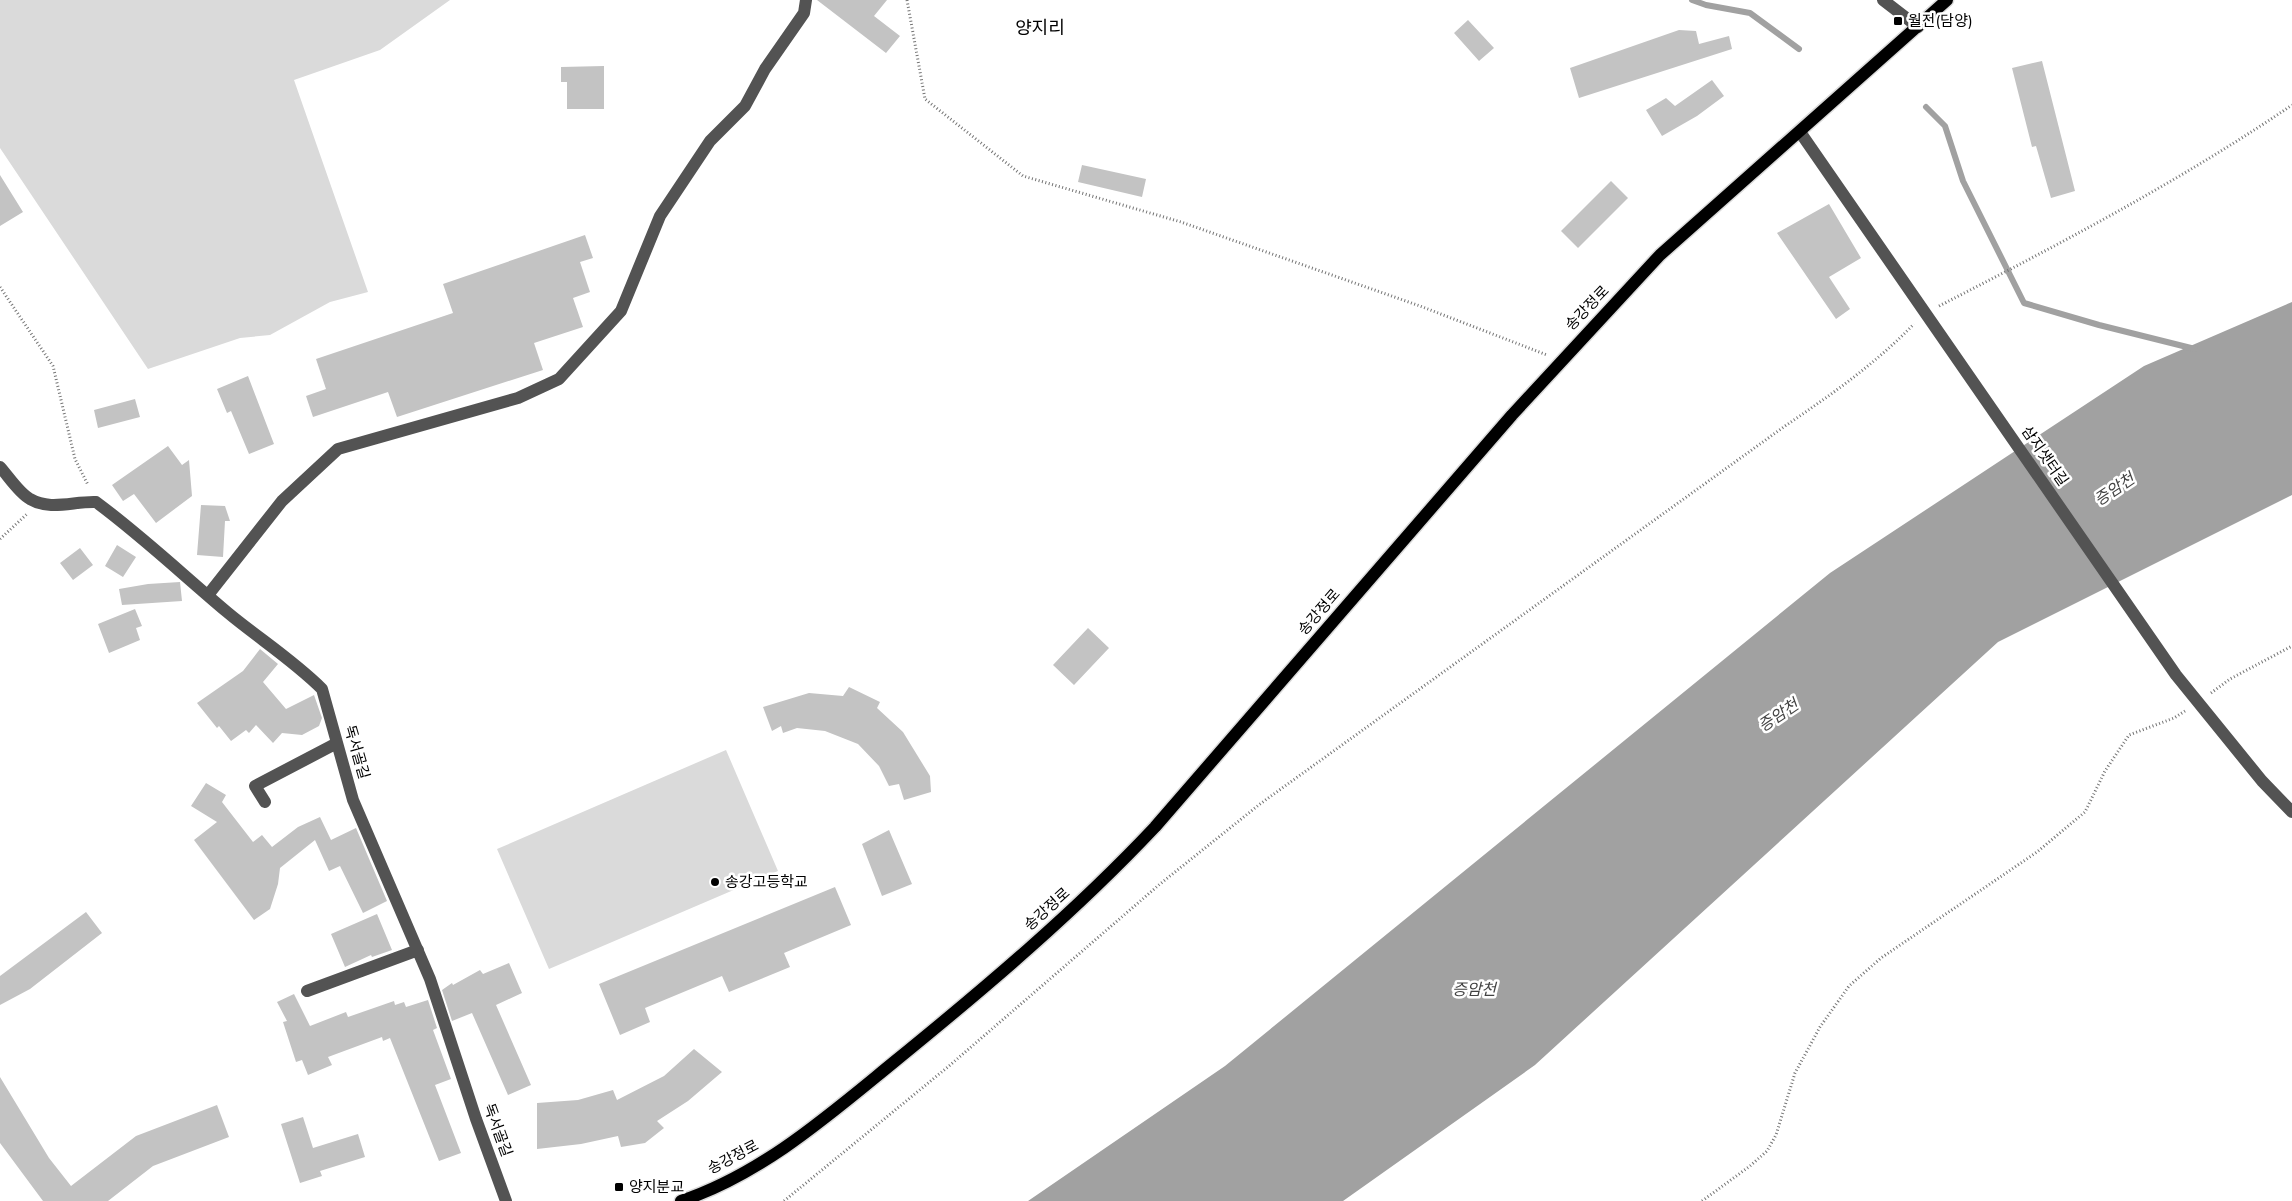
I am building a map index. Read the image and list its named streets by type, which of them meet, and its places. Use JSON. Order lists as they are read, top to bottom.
{
  "streets": {
    "main road": ["송강정로"],
    "street": ["삼지샛터길", "독서골길"]
  },
  "crossings": [
    ["송강정로", "삼지샛터길"]
  ],
  "districts": ["양지리"],
  "water": ["증암천"],
  "places": {
    "transit": ["월전(담양)", "양지분교"],
    "other": ["송강고등학교"]
  }
}
